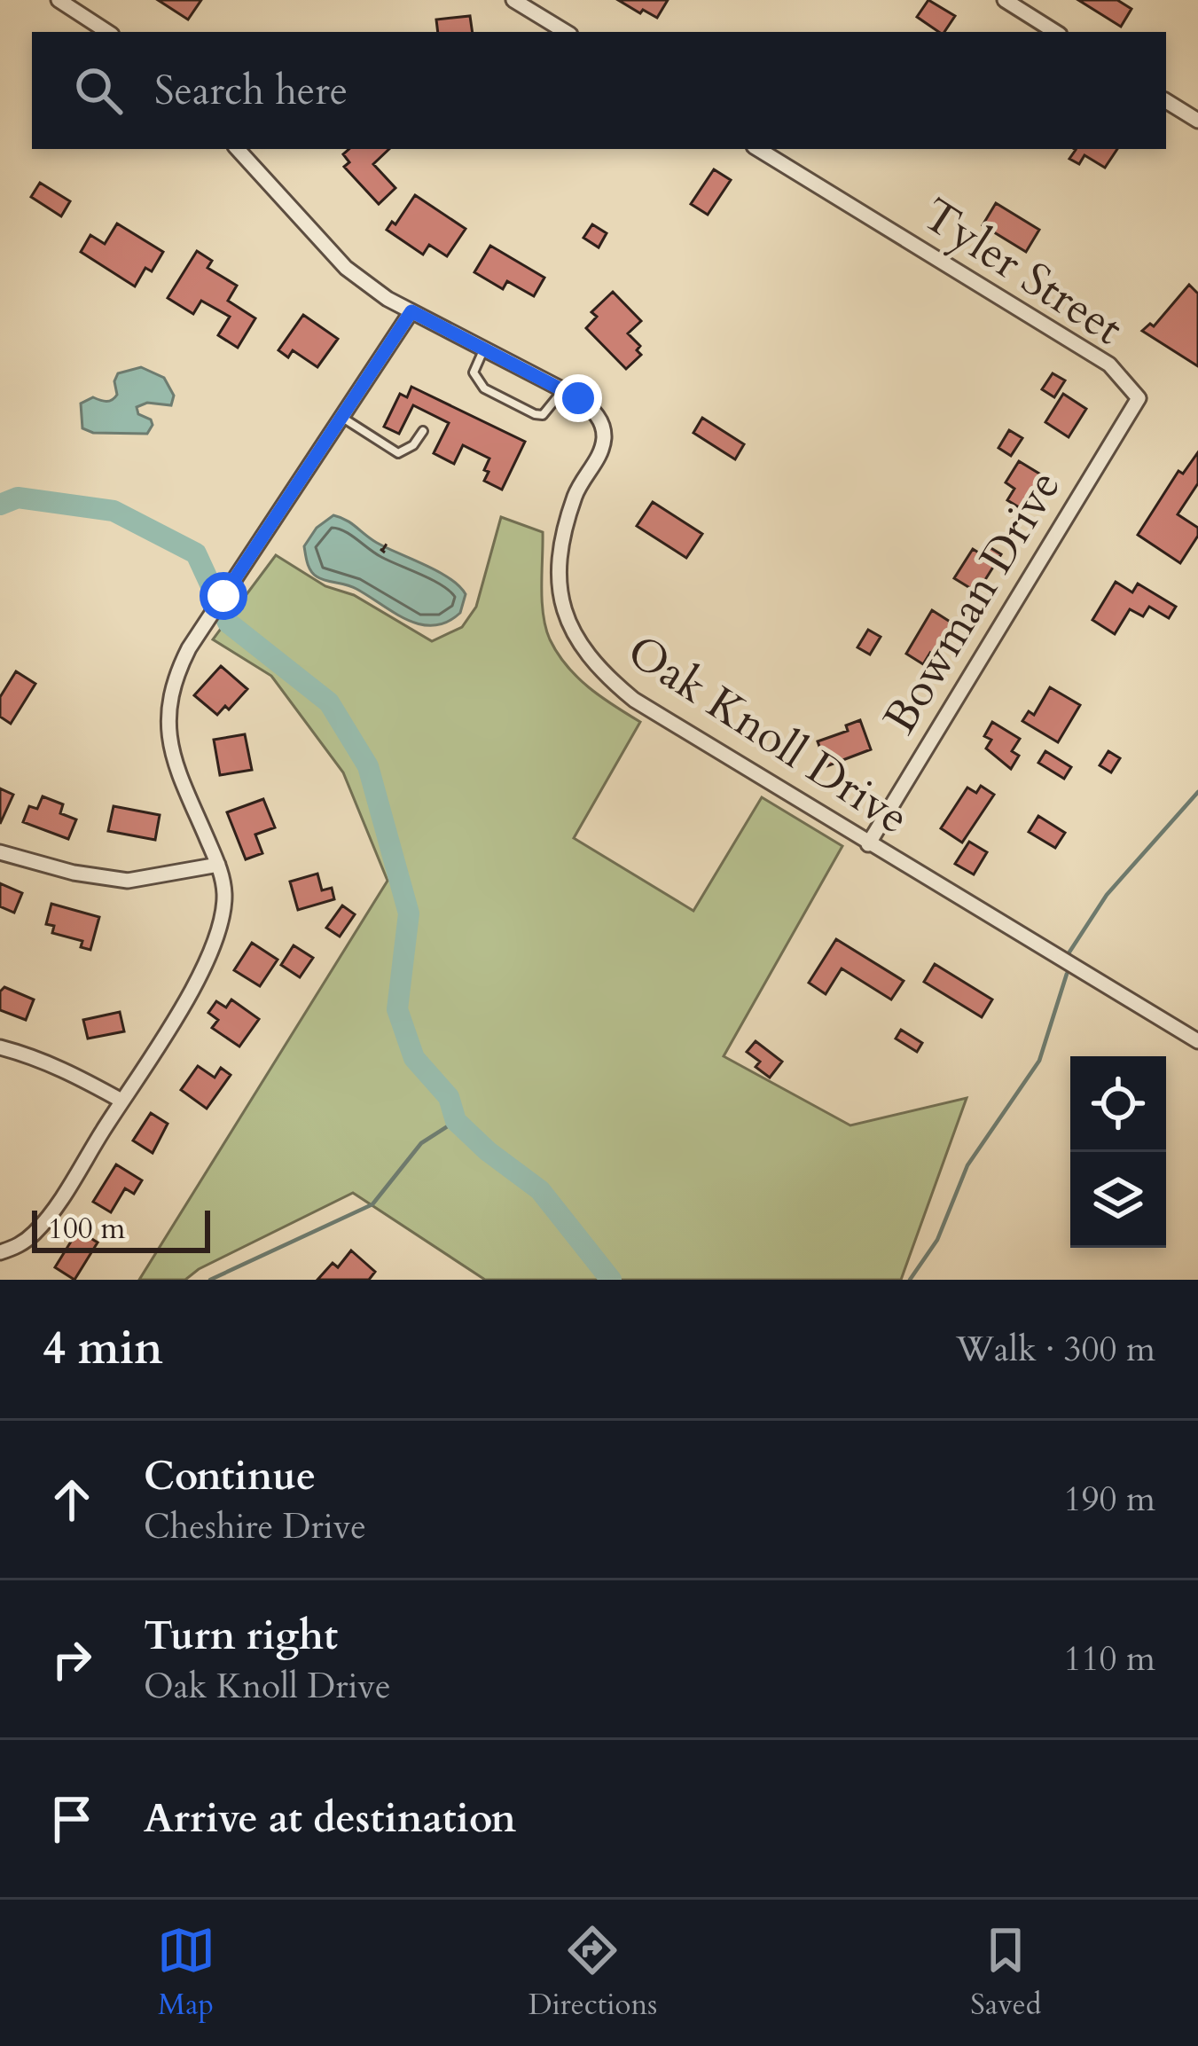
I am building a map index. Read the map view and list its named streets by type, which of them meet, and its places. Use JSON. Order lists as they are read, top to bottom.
{
  "streets": {
    "street": ["Tyler Street", "Bowman Drive", "Oak Knoll Drive"]
  },
  "crossings": [
    ["Tyler Street", "Bowman Drive"],
    ["Bowman Drive", "Oak Knoll Drive"]
  ],
  "scale_bar": "100 m",
  "page": {
    "search": "Search here",
    "scale": "100 m",
    "heading": ["4 min", "Walk · 300 m"],
    "list": [
      ["Continue", "Cheshire Drive", "190 m"],
      ["Turn right", "Oak Knoll Drive", "110 m"],
      "Arrive at destination"
    ],
    "nav": ["Map", "Directions", "Saved"]
  }
}
